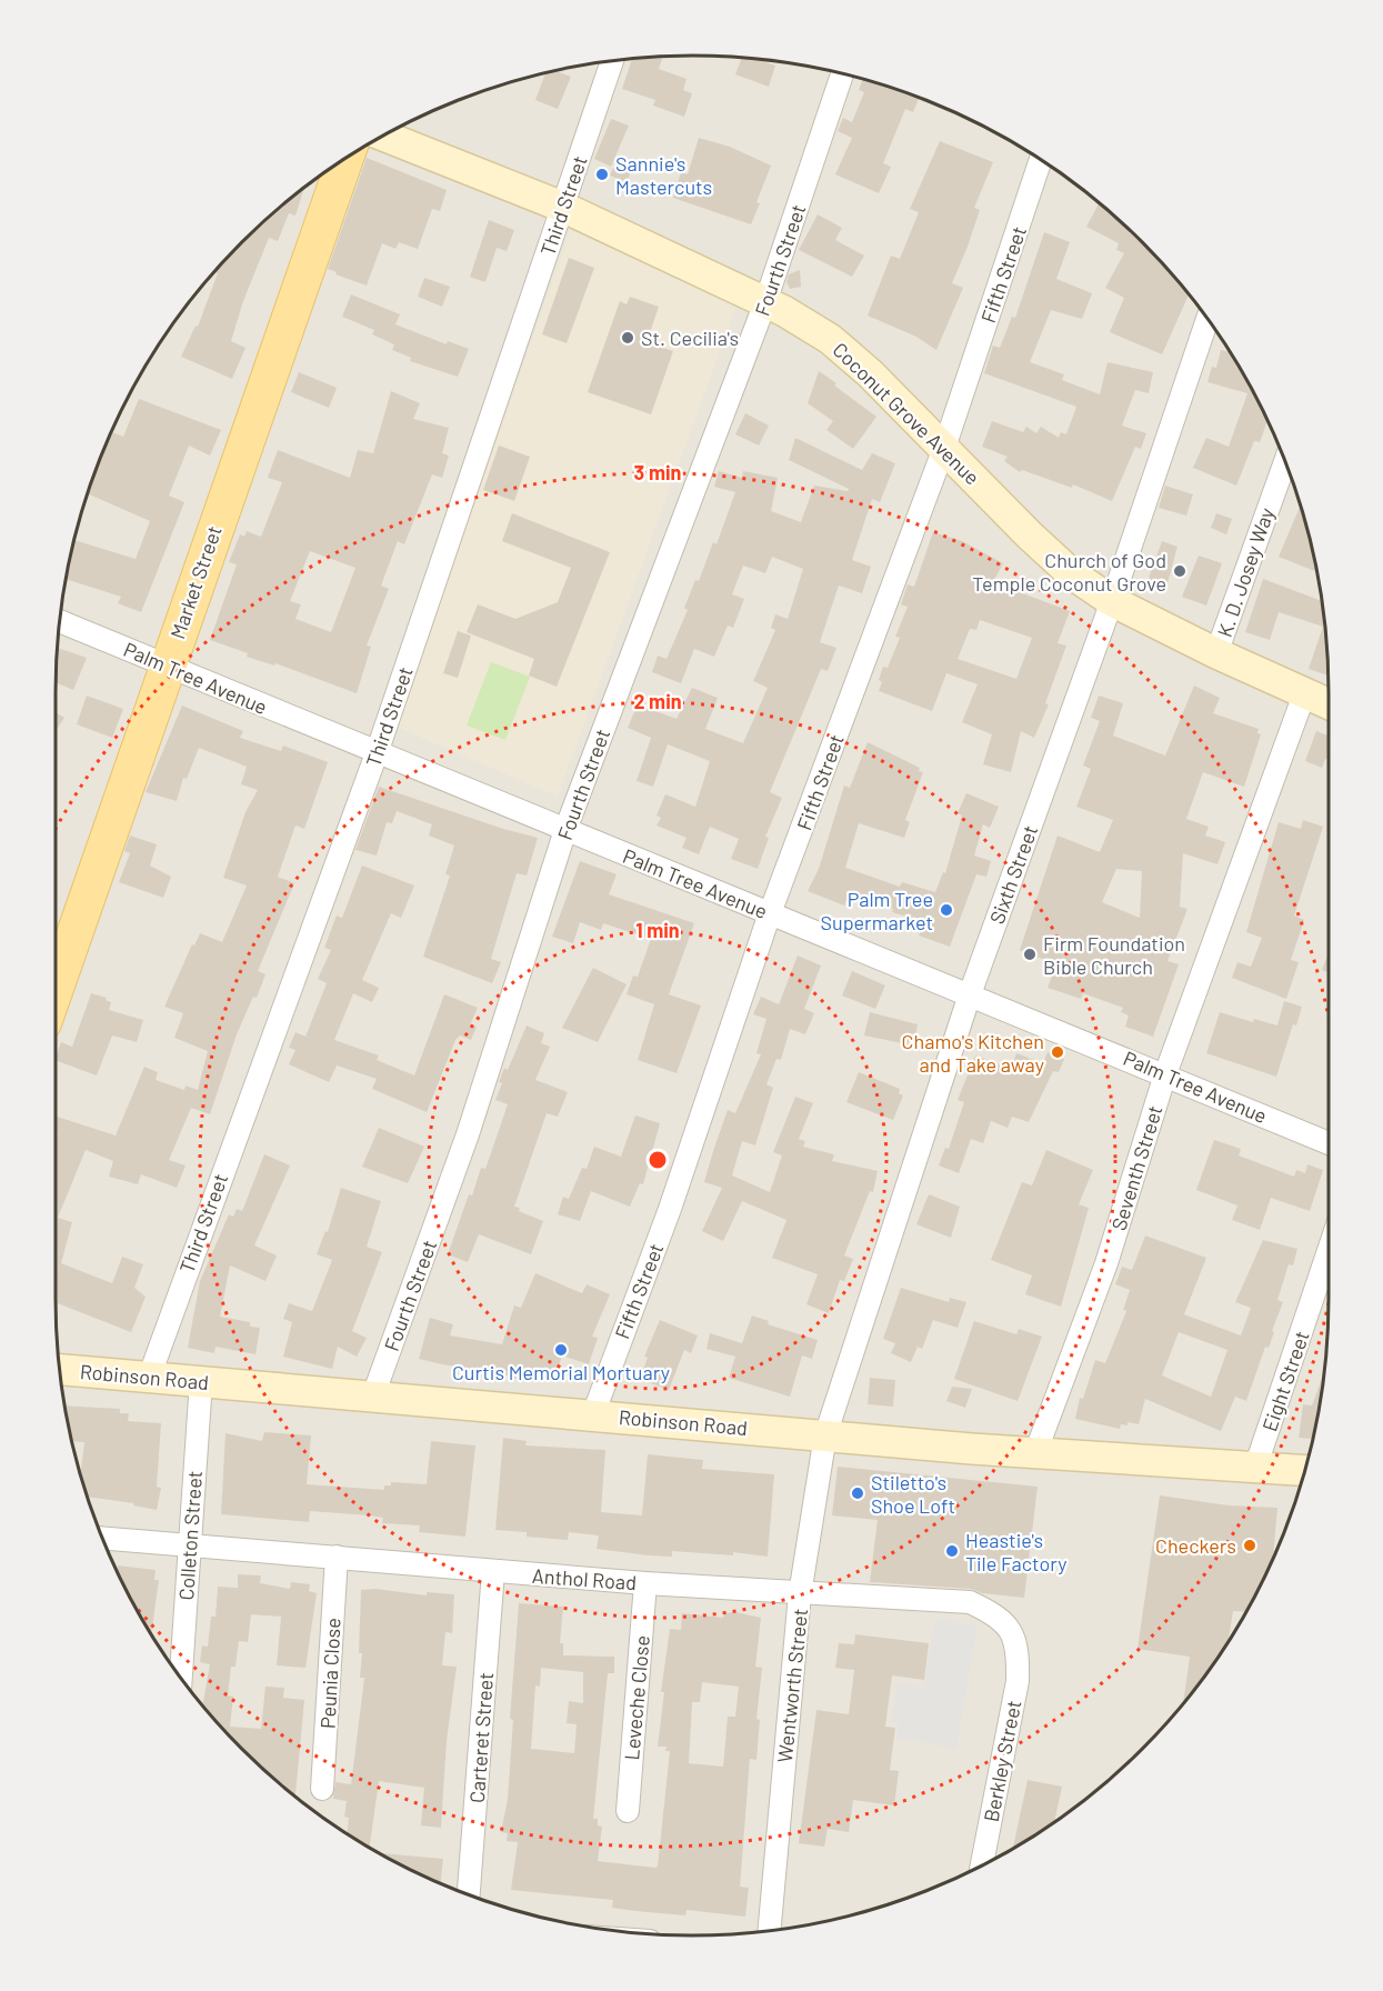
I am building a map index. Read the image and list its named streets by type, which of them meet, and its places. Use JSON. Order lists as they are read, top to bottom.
{
  "streets": {
    "main road": ["Coconut Grove Avenue", "Market Street", "Robinson Road"],
    "street": [
      "Third Street",
      "Fourth Street",
      "Fifth Street",
      "K. D. Josey Way",
      "Palm Tree Avenue",
      "Sixth Street",
      "Seventh Street",
      "Eight Street",
      "Colleton Street",
      "Anthol Road",
      "Peunia Close",
      "Wentworth Street",
      "Leveche Close",
      "Carteret Street",
      "Berkley Street"
    ]
  },
  "crossings": [
    ["Third Street", "Coconut Grove Avenue"],
    ["Third Street", "Palm Tree Avenue"],
    ["Third Street", "Robinson Road"],
    ["Fourth Street", "Coconut Grove Avenue"],
    ["Fourth Street", "Palm Tree Avenue"],
    ["Fourth Street", "Robinson Road"],
    ["Fifth Street", "Coconut Grove Avenue"],
    ["Fifth Street", "Palm Tree Avenue"],
    ["Fifth Street", "Robinson Road"],
    ["Coconut Grove Avenue", "K. D. Josey Way"],
    ["Coconut Grove Avenue", "Sixth Street"],
    ["Coconut Grove Avenue", "Seventh Street"],
    ["Market Street", "Palm Tree Avenue"],
    ["Palm Tree Avenue", "Sixth Street"],
    ["Palm Tree Avenue", "Seventh Street"],
    ["Sixth Street", "Robinson Road"],
    ["Sixth Street", "Wentworth Street"],
    ["Seventh Street", "Robinson Road"],
    ["Robinson Road", "Eight Street"],
    ["Robinson Road", "Colleton Street"],
    ["Robinson Road", "Wentworth Street"],
    ["Colleton Street", "Anthol Road"],
    ["Anthol Road", "Peunia Close"],
    ["Anthol Road", "Wentworth Street"],
    ["Anthol Road", "Leveche Close"],
    ["Anthol Road", "Carteret Street"],
    ["Anthol Road", "Berkley Street"]
  ],
  "places": [
    "Sannie's Mastercuts",
    "St. Cecilia's",
    "Church of God Temple Coconut Grove",
    "Palm Tree Supermarket",
    "Firm Foundation Bible Church",
    "Chamo's Kitchen and Take away",
    "Curtis Memorial Mortuary",
    "Stiletto's Shoe Loft",
    "Checkers",
    "Heastie's Tile Factory"
  ],
  "rings": ["3 min", "2 min", "1 min"]
}
